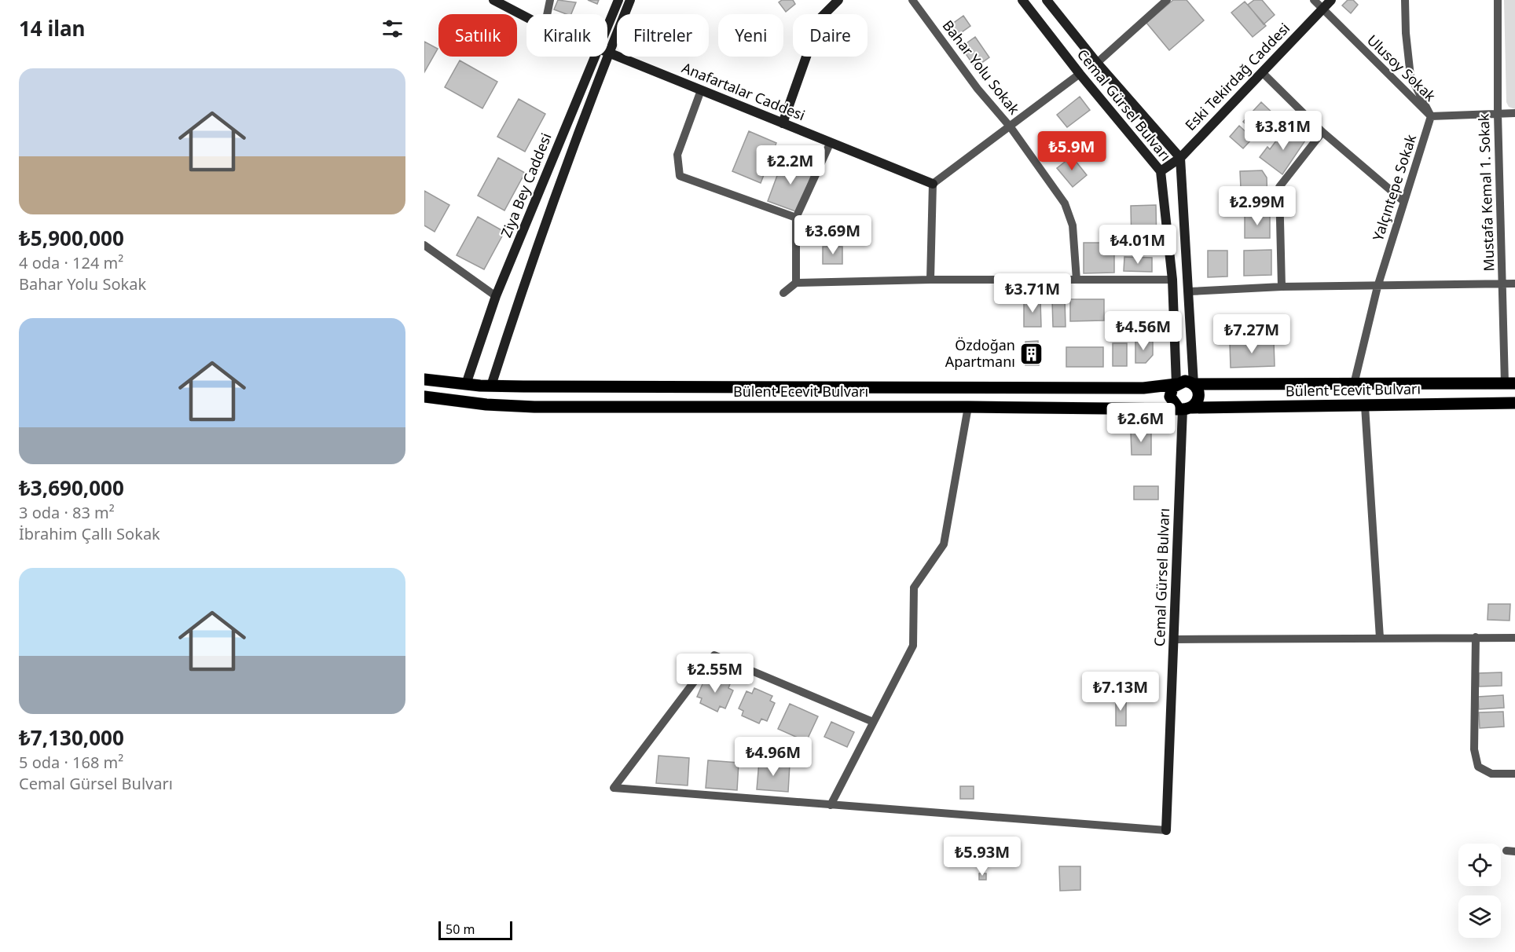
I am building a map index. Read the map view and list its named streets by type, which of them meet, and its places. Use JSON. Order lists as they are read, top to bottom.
{
  "streets": {
    "main road": ["Bülent Ecevit Bulvarı"],
    "street": [
      "Bahar Yolu Sokak",
      "Ulusoy Sokak",
      "Eski Tekirdağ Caddesi",
      "Anafartalar Caddesi",
      "Cemal Gürsel Bulvarı",
      "Ziya Bey Caddesi",
      "Yalçıntepe Sokak",
      "Mustafa Kemal 1. Sokak"
    ]
  },
  "crossings": [
    ["Ulusoy Sokak", "Eski Tekirdağ Caddesi"],
    ["Ulusoy Sokak", "Yalçıntepe Sokak"],
    ["Ulusoy Sokak", "Mustafa Kemal 1. Sokak"],
    ["Eski Tekirdağ Caddesi", "Cemal Gürsel Bulvarı"],
    ["Anafartalar Caddesi", "Ziya Bey Caddesi"],
    ["Cemal Gürsel Bulvarı", "Bülent Ecevit Bulvarı"],
    ["Yalçıntepe Sokak", "Bülent Ecevit Bulvarı"],
    ["Mustafa Kemal 1. Sokak", "Bülent Ecevit Bulvarı"]
  ],
  "places": {
    "building": ["Özdoğan Apartmanı"]
  },
  "scale_bar": "50 m",
  "page": {
    "heading": "14 ilan",
    "chip": [
      "Satılık",
      "Kiralık",
      "Filtreler",
      "Yeni",
      "Daire"
    ],
    "list": [
      {
        "name": "₺5,900,000",
        "note": "4 oda · 124 m² · Bahar Yolu Sokak"
      },
      {
        "name": "₺3,690,000",
        "note": "3 oda · 83 m² · İbrahim Çallı Sokak"
      },
      {
        "name": "₺7,130,000",
        "note": "5 oda · 168 m² · Cemal Gürsel Bulvarı"
      }
    ],
    "price": [
      "₺3.81M",
      "₺5.9M",
      "₺2.2M",
      "₺2.99M",
      "₺3.69M",
      "₺4.01M",
      "₺3.71M",
      "₺4.56M",
      "₺7.27M",
      "₺2.6M",
      "₺2.55M",
      "₺7.13M",
      "₺4.96M",
      "₺5.93M"
    ],
    "scale": "50 m"
  }
}
